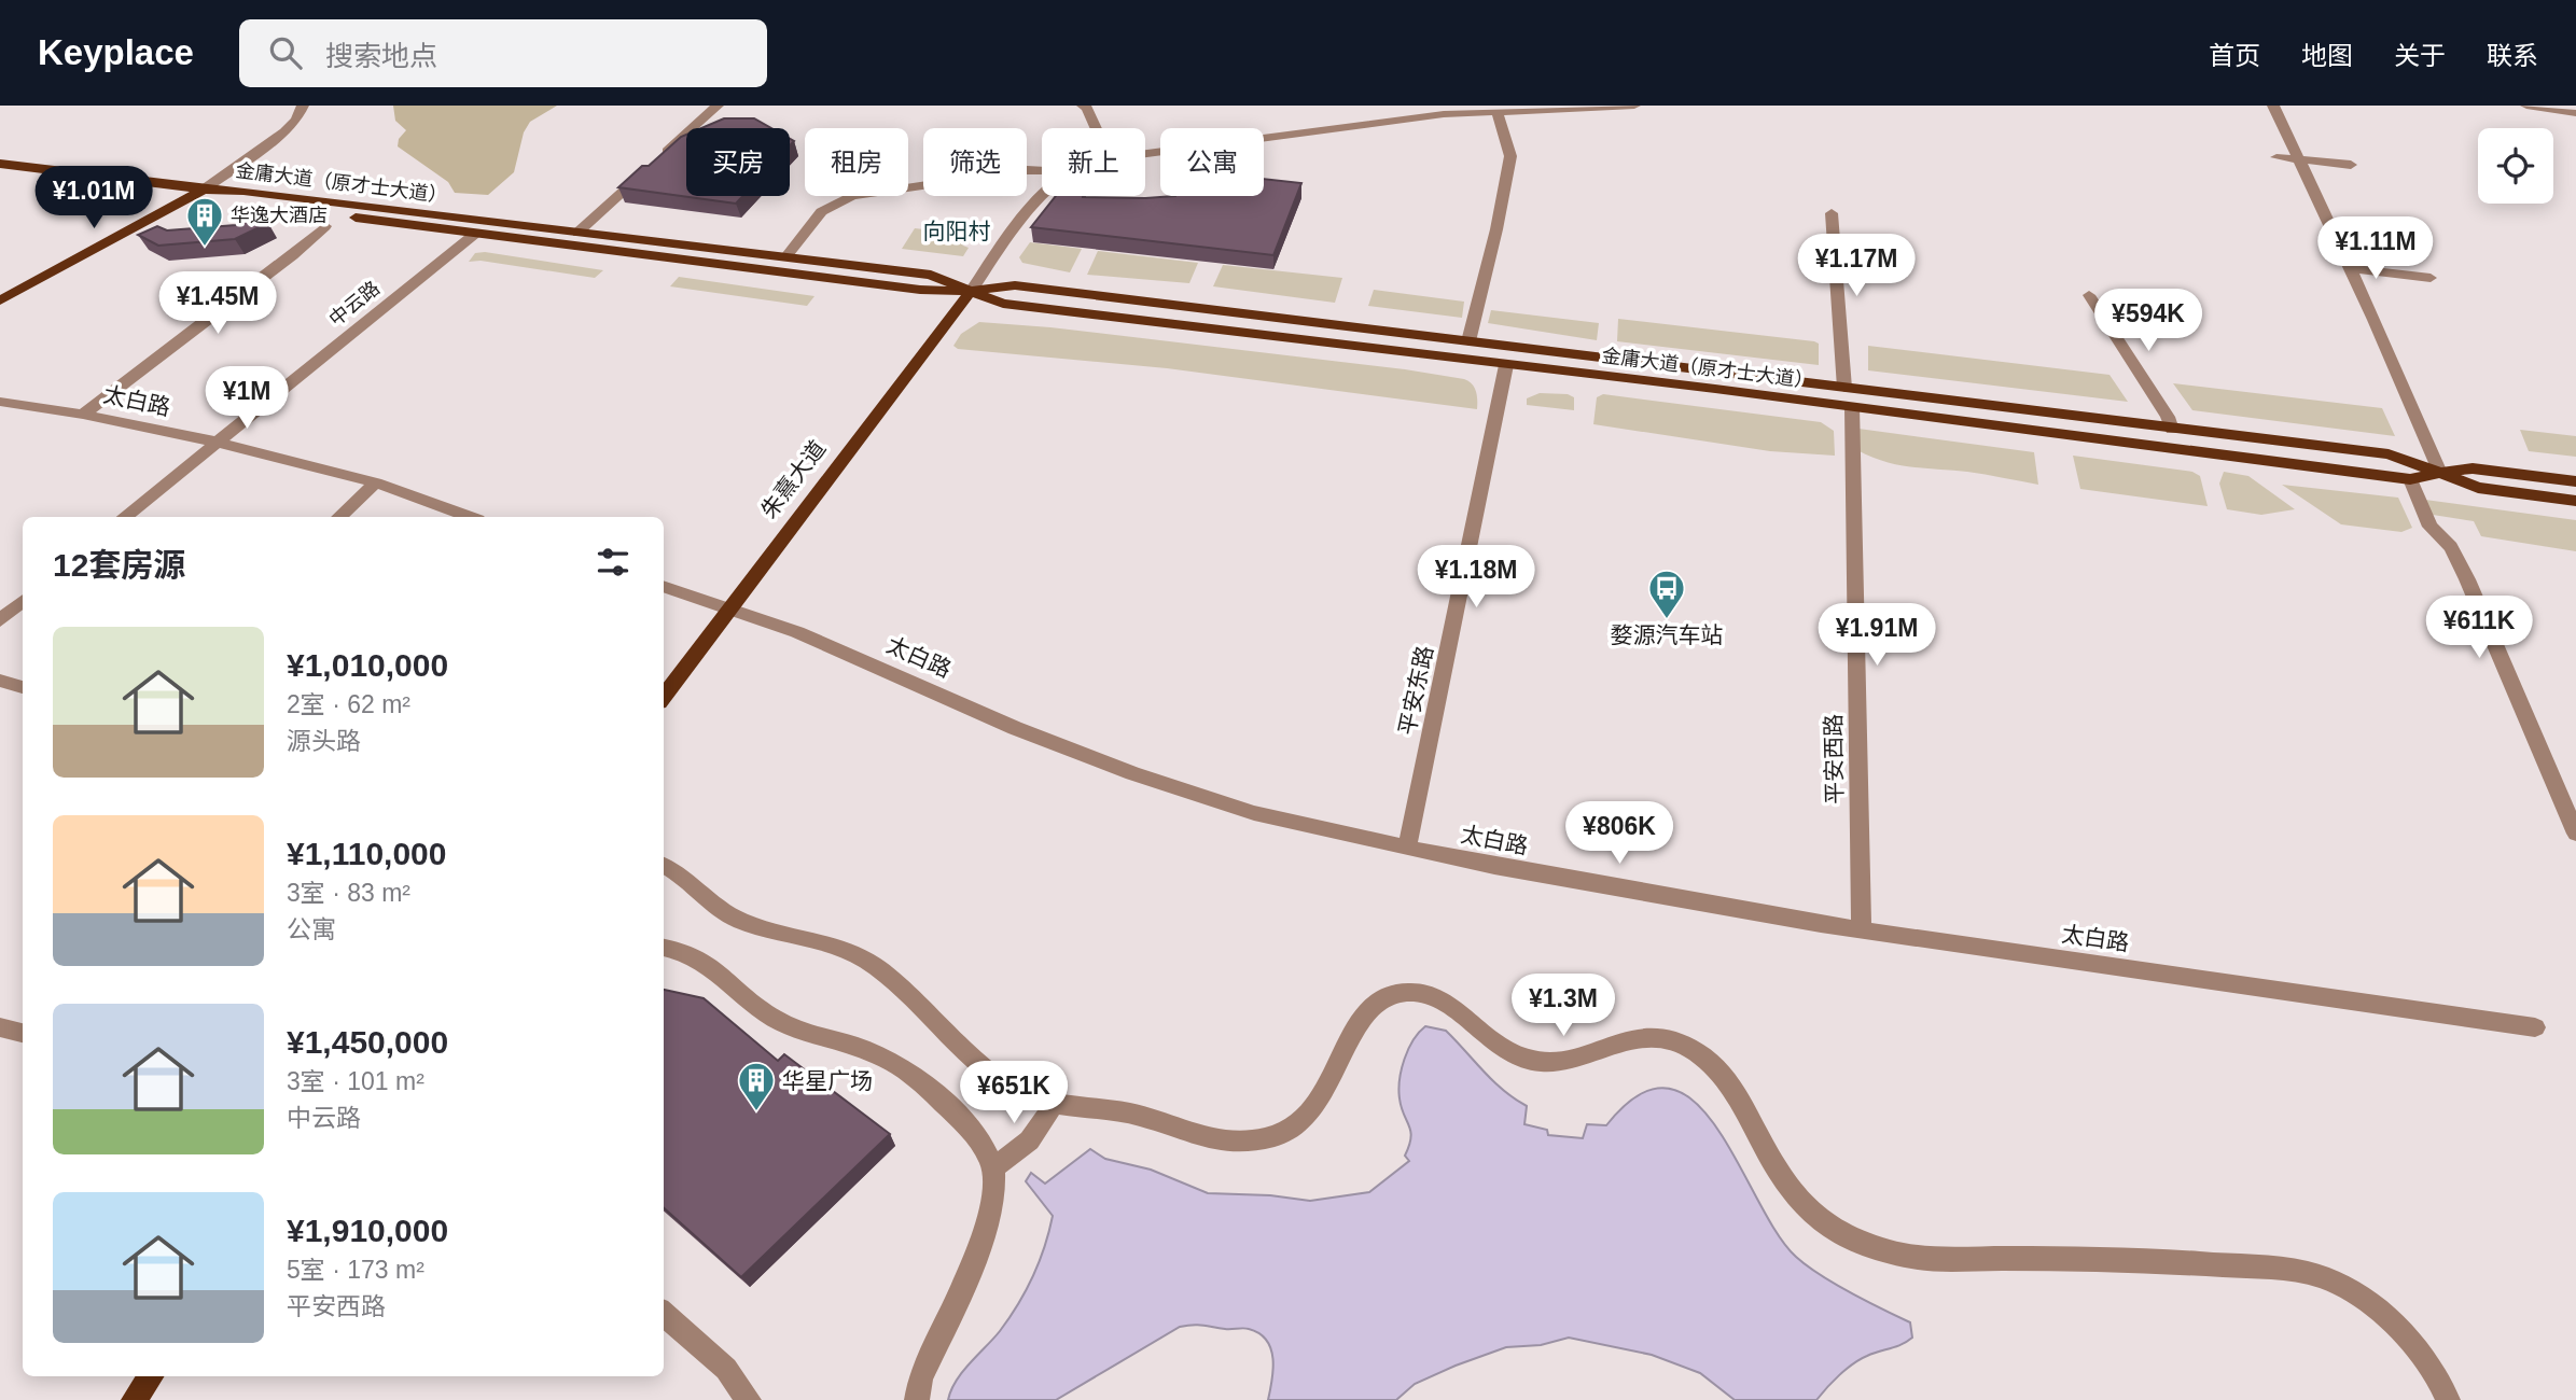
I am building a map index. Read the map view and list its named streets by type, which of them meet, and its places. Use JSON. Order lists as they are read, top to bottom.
{
  "streets": {
    "main road": ["金庸大道（原才士大道）", "朱熹大道"],
    "street": [
      "中云路",
      "太白路",
      "平安东路",
      "平安西路"
    ]
  },
  "crossings": [
    ["金庸大道（原才士大道）", "中云路"],
    ["金庸大道（原才士大道）", "朱熹大道"],
    ["金庸大道（原才士大道）", "平安东路"],
    ["金庸大道（原才士大道）", "平安西路"],
    ["中云路", "太白路"],
    ["太白路", "朱熹大道"],
    ["太白路", "平安东路"],
    ["太白路", "平安西路"]
  ],
  "districts": ["向阳村"],
  "places": {
    "building": ["华逸大酒店", "华星广场"],
    "bus stop": ["婺源汽车站"]
  },
  "page": {
    "header": "Keyplace",
    "search": "搜索地点",
    "nav": [
      "首页",
      "地图",
      "关于",
      "联系"
    ],
    "chip": [
      "买房",
      "租房",
      "筛选",
      "新上",
      "公寓"
    ],
    "price": [
      "¥1.01M",
      "¥1.11M",
      "¥1.17M",
      "¥1.45M",
      "¥594K",
      "¥1M",
      "¥1.18M",
      "¥611K",
      "¥1.91M",
      "¥806K",
      "¥1.3M",
      "¥651K"
    ],
    "heading": "12套房源",
    "list": [
      {
        "name": "¥1,010,000",
        "note": "2室 · 62 m² · 源头路"
      },
      {
        "name": "¥1,110,000",
        "note": "3室 · 83 m² · 公寓"
      },
      {
        "name": "¥1,450,000",
        "note": "3室 · 101 m² · 中云路"
      },
      {
        "name": "¥1,910,000",
        "note": "5室 · 173 m² · 平安西路"
      }
    ]
  }
}
